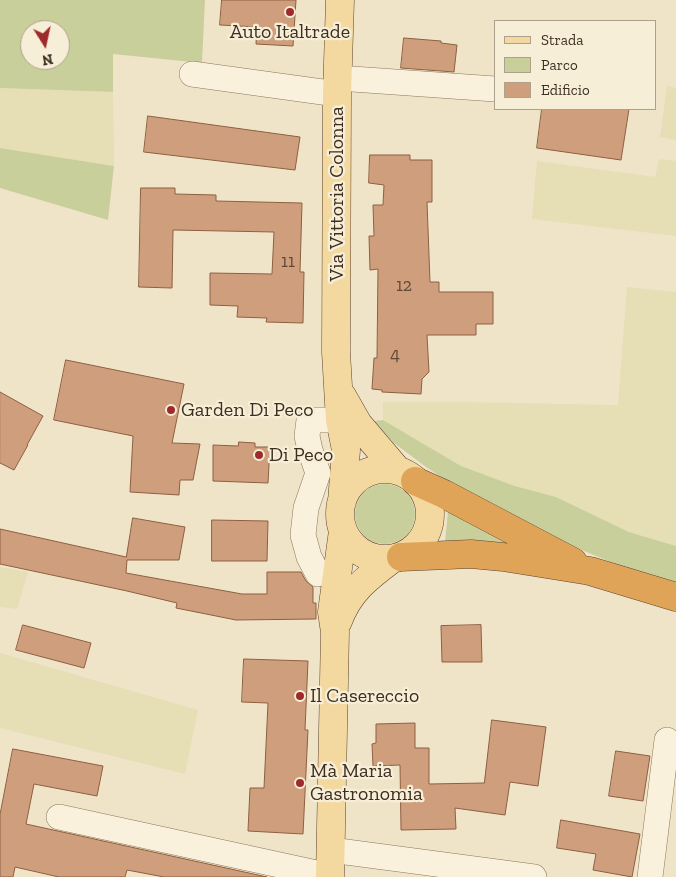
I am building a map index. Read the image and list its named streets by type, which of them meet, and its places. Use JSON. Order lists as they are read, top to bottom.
{
  "streets": {
    "main road": ["Via Vittoria Colonna"]
  },
  "places": [
    "Auto Italtrade",
    "Garden Di Peco",
    "Di Peco",
    "Il Casereccio",
    "Mà Maria Gastronomia"
  ],
  "house_numbers": ["11", "12", "4"],
  "legend": ["Strada", "Parco", "Edificio"],
  "north": "bottom"
}
